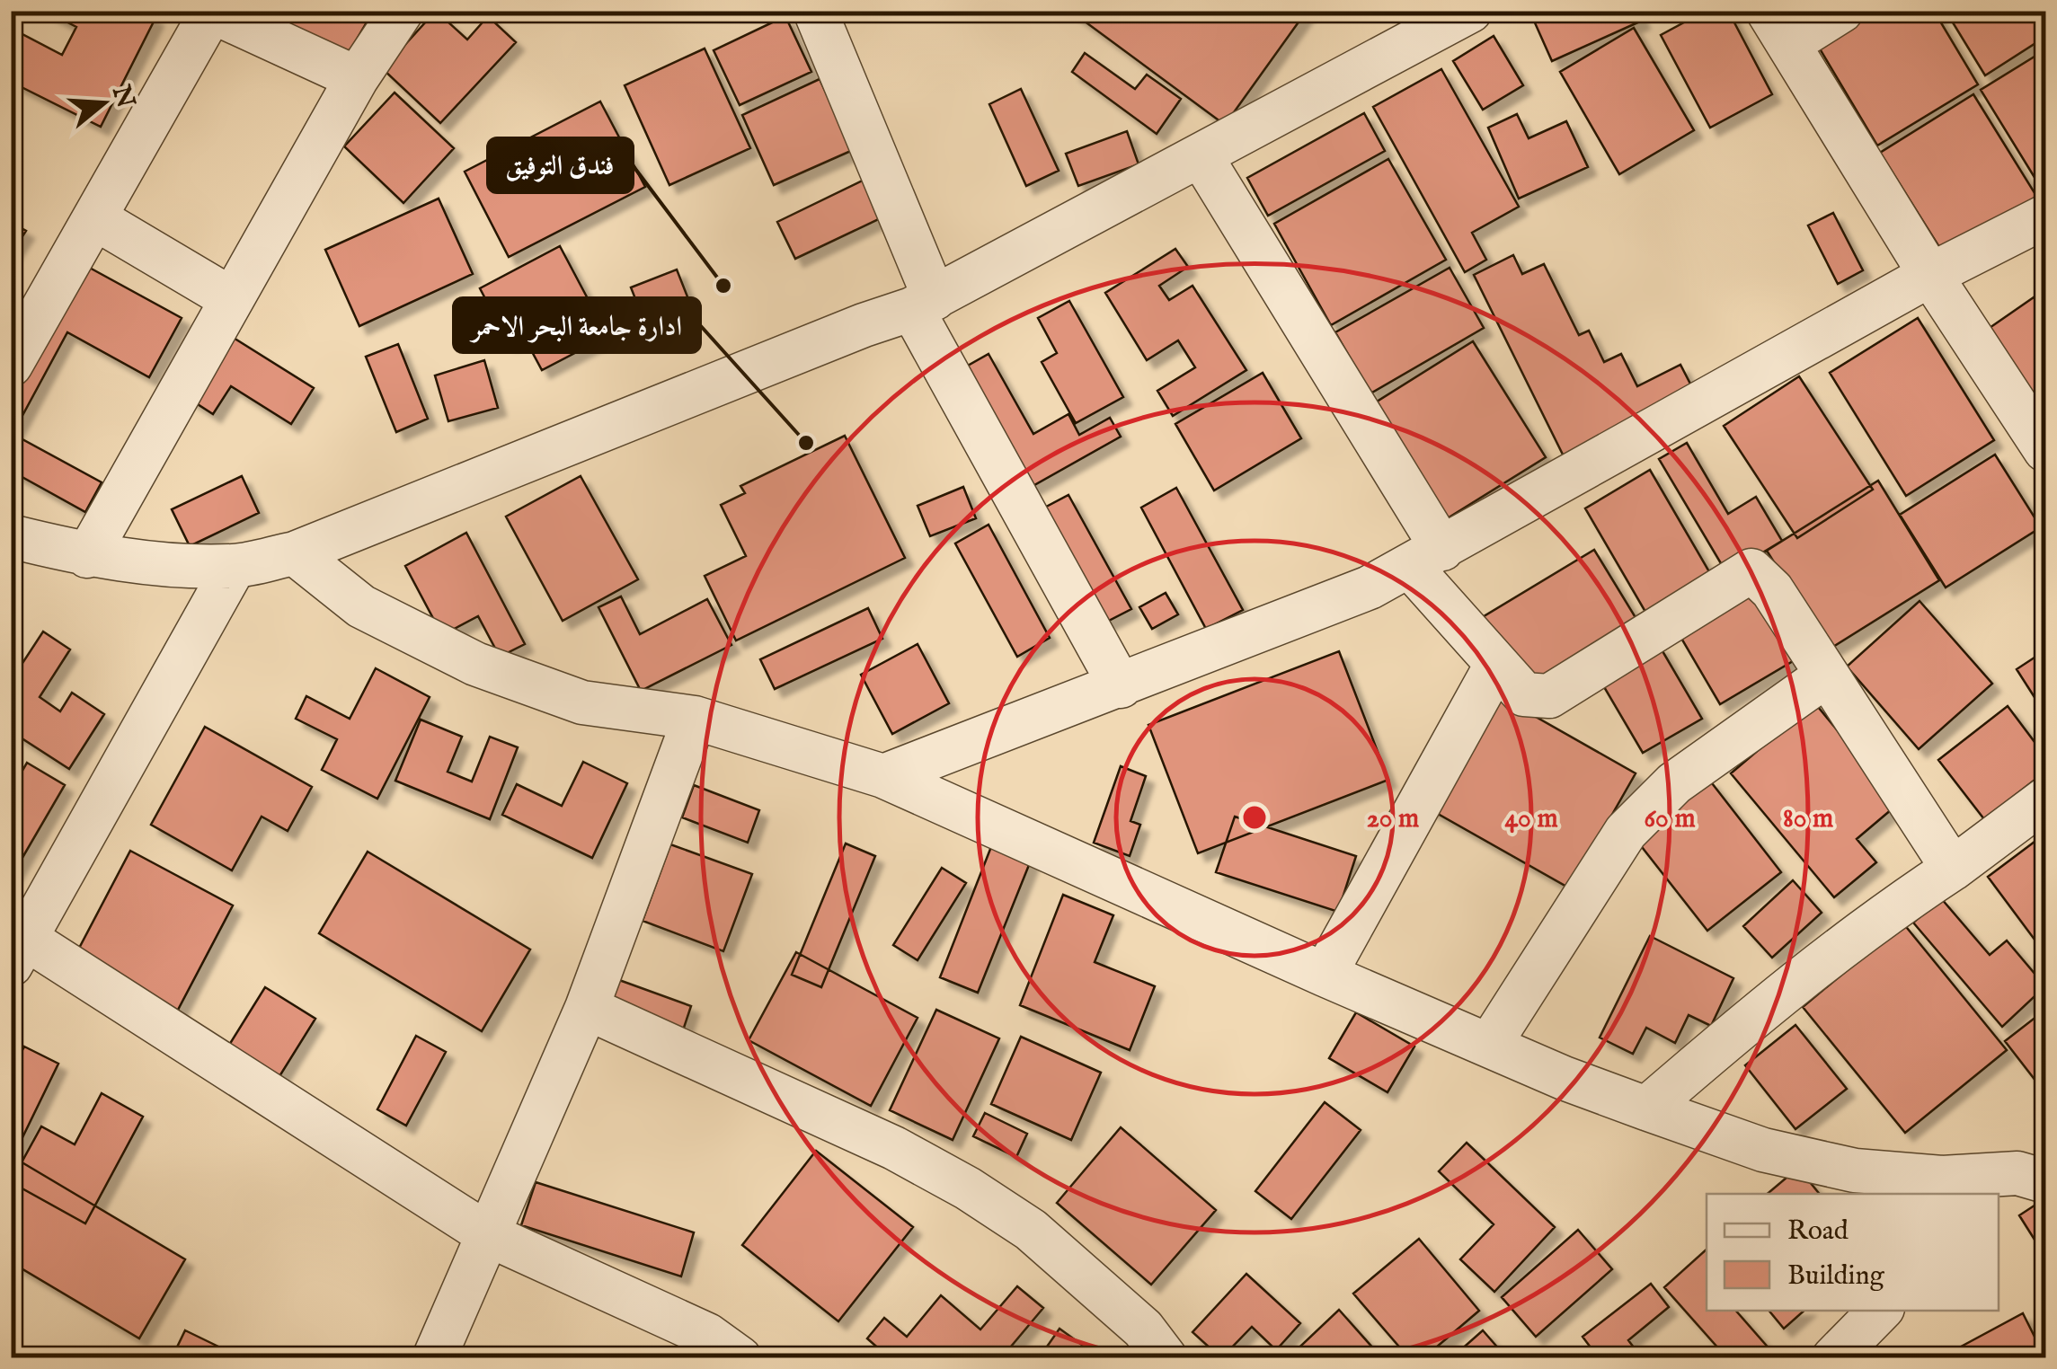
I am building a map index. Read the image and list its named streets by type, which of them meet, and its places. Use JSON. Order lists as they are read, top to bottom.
{
  "places": ["فندق التوفيق", "ادارة جامعة البحر الاحمر"],
  "legend": ["Road", "Building"],
  "north": "right",
  "rings": [
    "20 m",
    "40 m",
    "60 m",
    "80 m"
  ]
}
